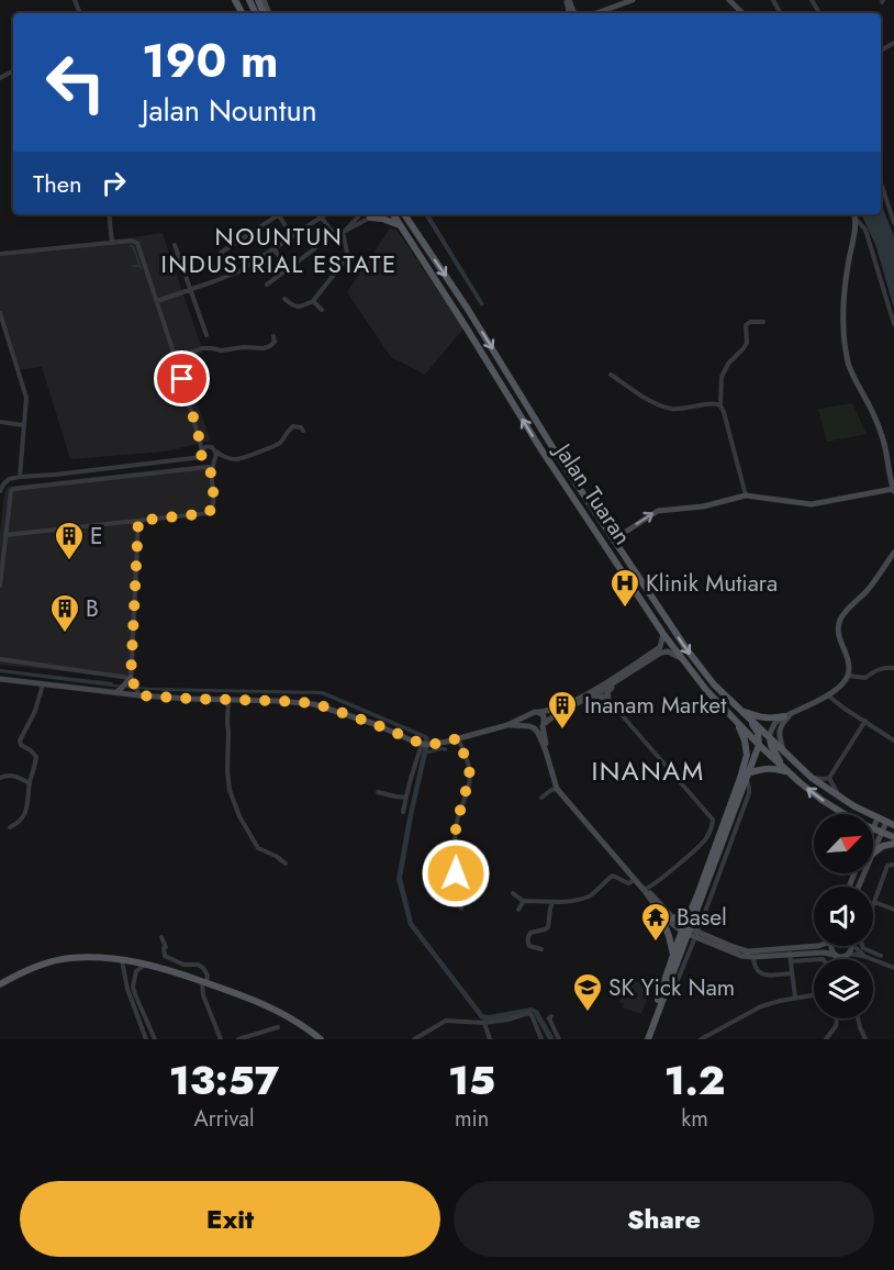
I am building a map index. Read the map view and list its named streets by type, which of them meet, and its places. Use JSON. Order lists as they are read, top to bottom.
{
  "streets": {
    "main road": ["Jalan Tuaran"]
  },
  "districts": ["NOUNTUN INDUSTRIAL ESTATE", "INANAM"],
  "places": {
    "building": ["E", "B", "Inanam Market"],
    "hospital": ["Klinik Mutiara"],
    "temple": ["Basel"],
    "school or university": ["SK Yick Nam"]
  },
  "north": "top right",
  "page": {
    "turn": ["190 m", "Jalan Nountun"],
    "then": "Then",
    "eta": [
      "13:57",
      "Arrival",
      "15",
      "min",
      "1.2",
      "km"
    ],
    "buttons": ["Exit", "Share"]
  }
}
